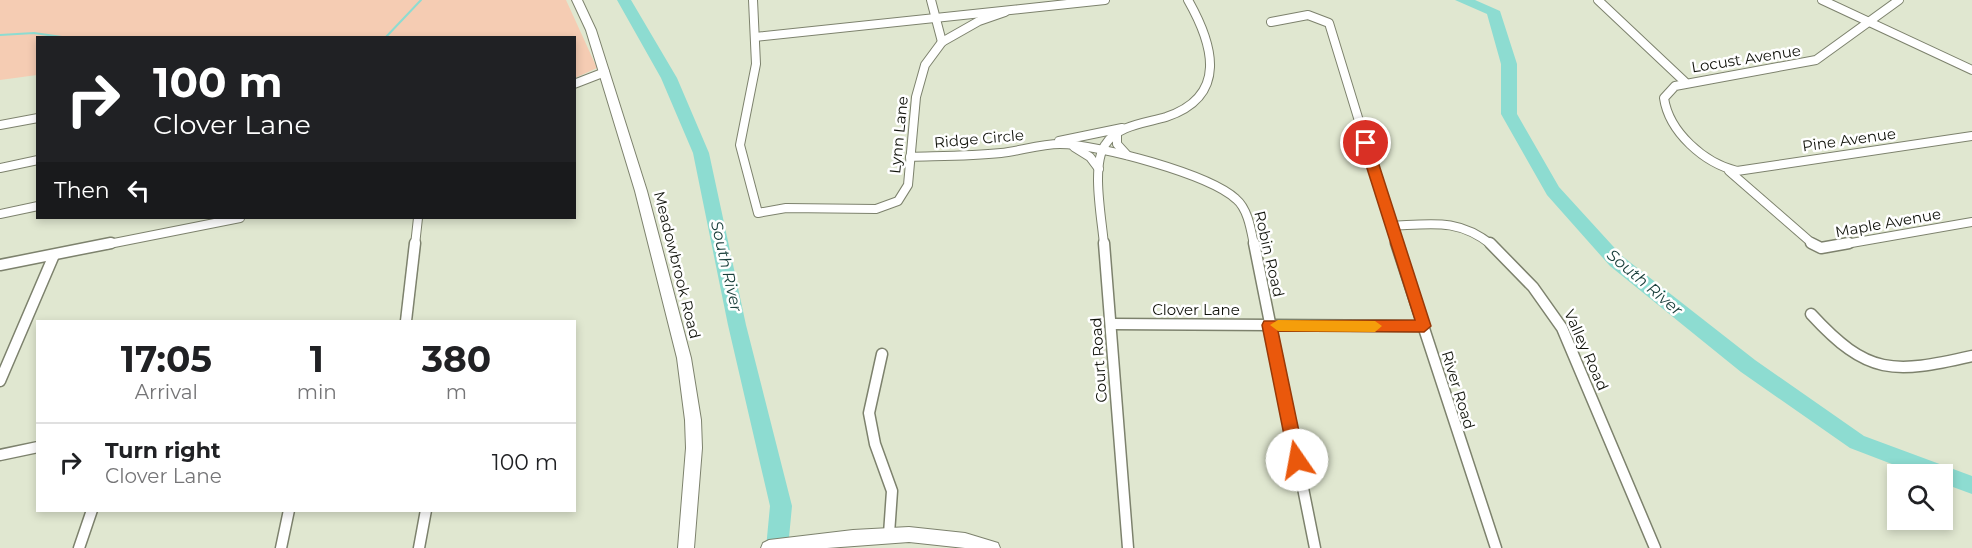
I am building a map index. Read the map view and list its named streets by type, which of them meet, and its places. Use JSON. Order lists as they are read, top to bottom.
{
  "streets": {
    "street": [
      "Locust Avenue",
      "Lynn Lane",
      "Ridge Circle",
      "Pine Avenue",
      "Maple Avenue",
      "Robin Road",
      "Meadowbrook Road",
      "Clover Lane",
      "Valley Road",
      "Court Road",
      "River Road"
    ]
  },
  "crossings": [
    ["Locust Avenue", "Maple Avenue"],
    ["Lynn Lane", "Ridge Circle"],
    ["Ridge Circle", "Robin Road"],
    ["Ridge Circle", "Court Road"],
    ["Pine Avenue", "Maple Avenue"],
    ["Robin Road", "Clover Lane"],
    ["Robin Road", "Court Road"],
    ["Clover Lane", "Court Road"],
    ["Clover Lane", "River Road"],
    ["Valley Road", "River Road"]
  ],
  "water": ["South River"],
  "page": {
    "turn": ["100 m", "Clover Lane"],
    "then": "Then",
    "eta": [
      "17:05",
      "Arrival",
      "1",
      "min",
      "380",
      "m"
    ],
    "list": [
      {
        "name": "Turn right",
        "note": "Clover Lane",
        "value": "100 m"
      }
    ]
  }
}
